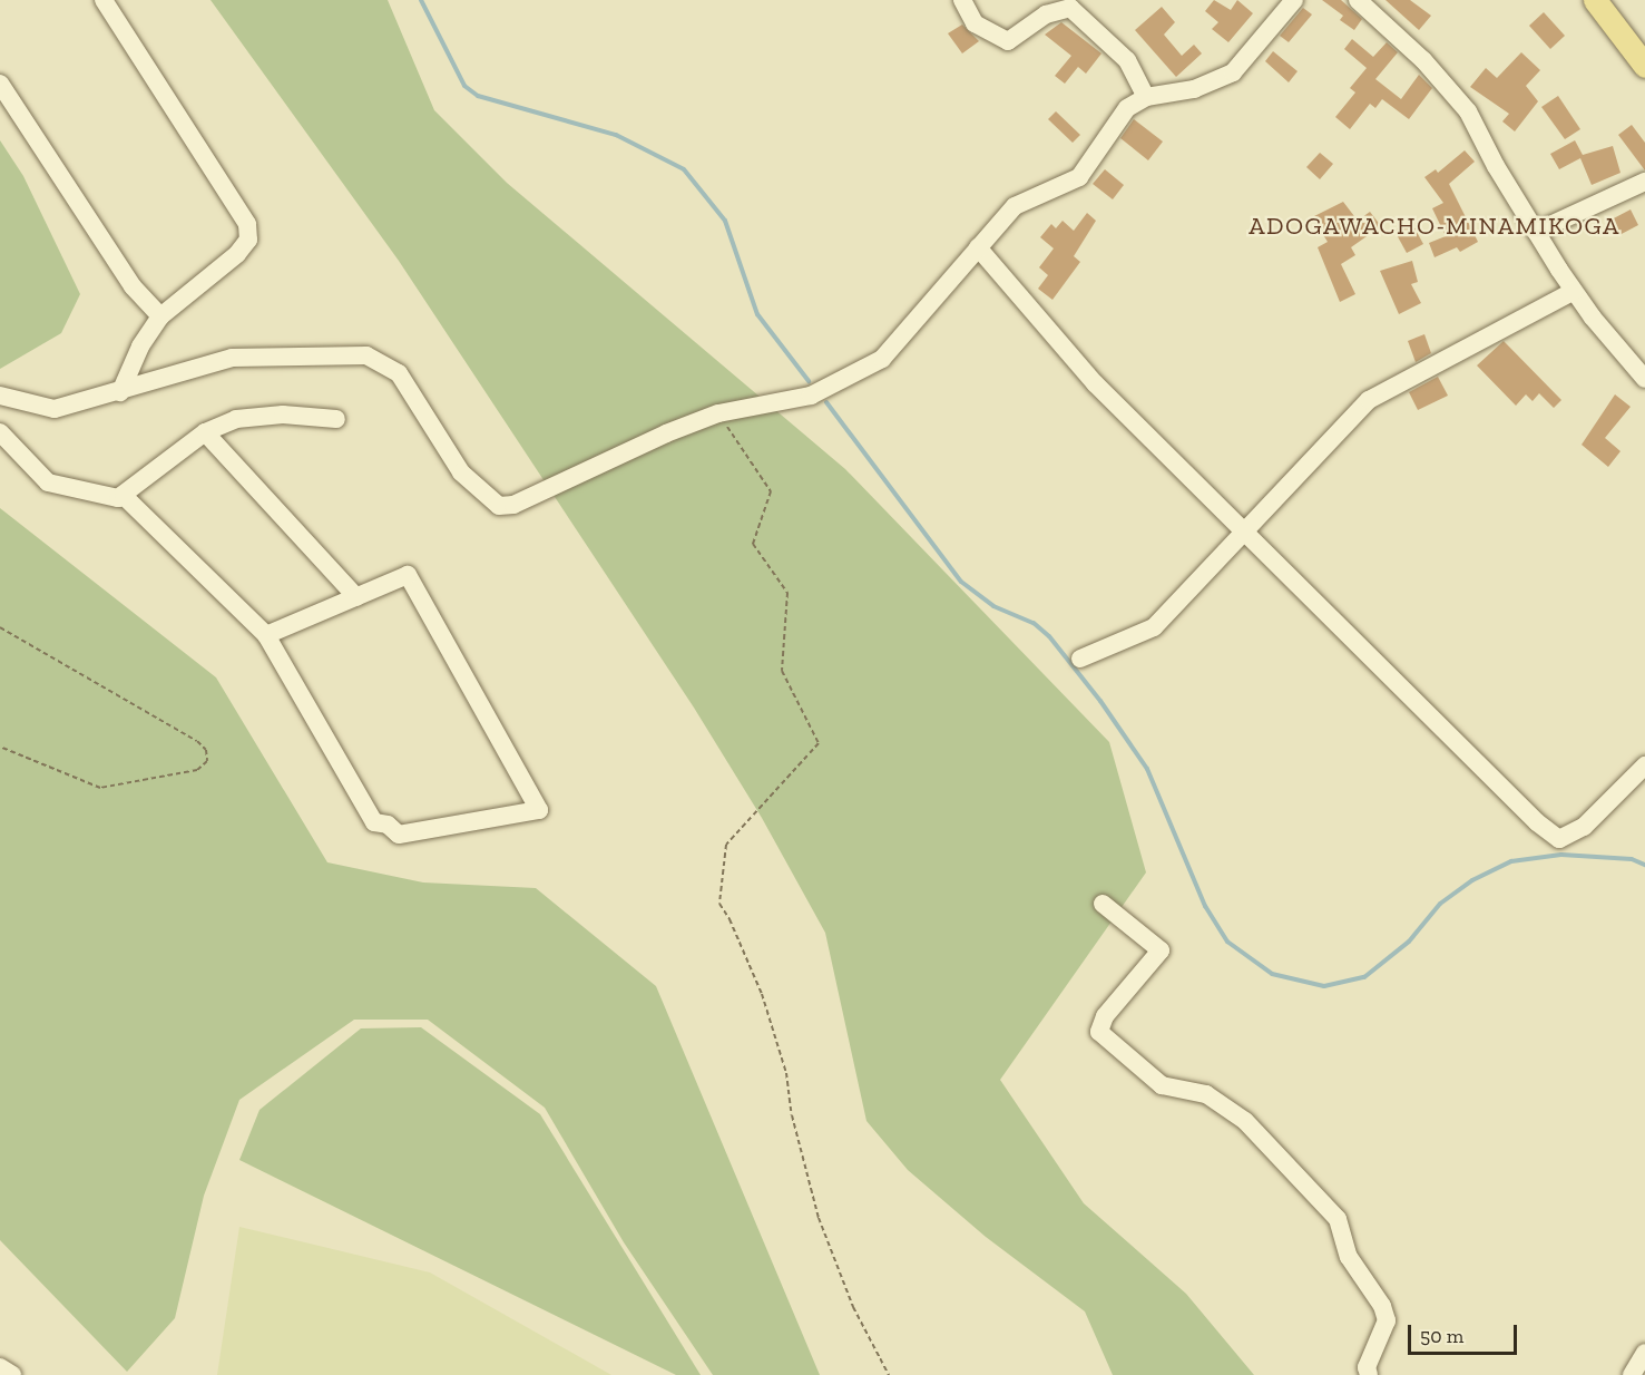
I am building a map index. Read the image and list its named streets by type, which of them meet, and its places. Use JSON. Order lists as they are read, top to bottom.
{
  "districts": ["ADOGAWACHO-MINAMIKOGA"],
  "scale_bar": "50 m"
}
